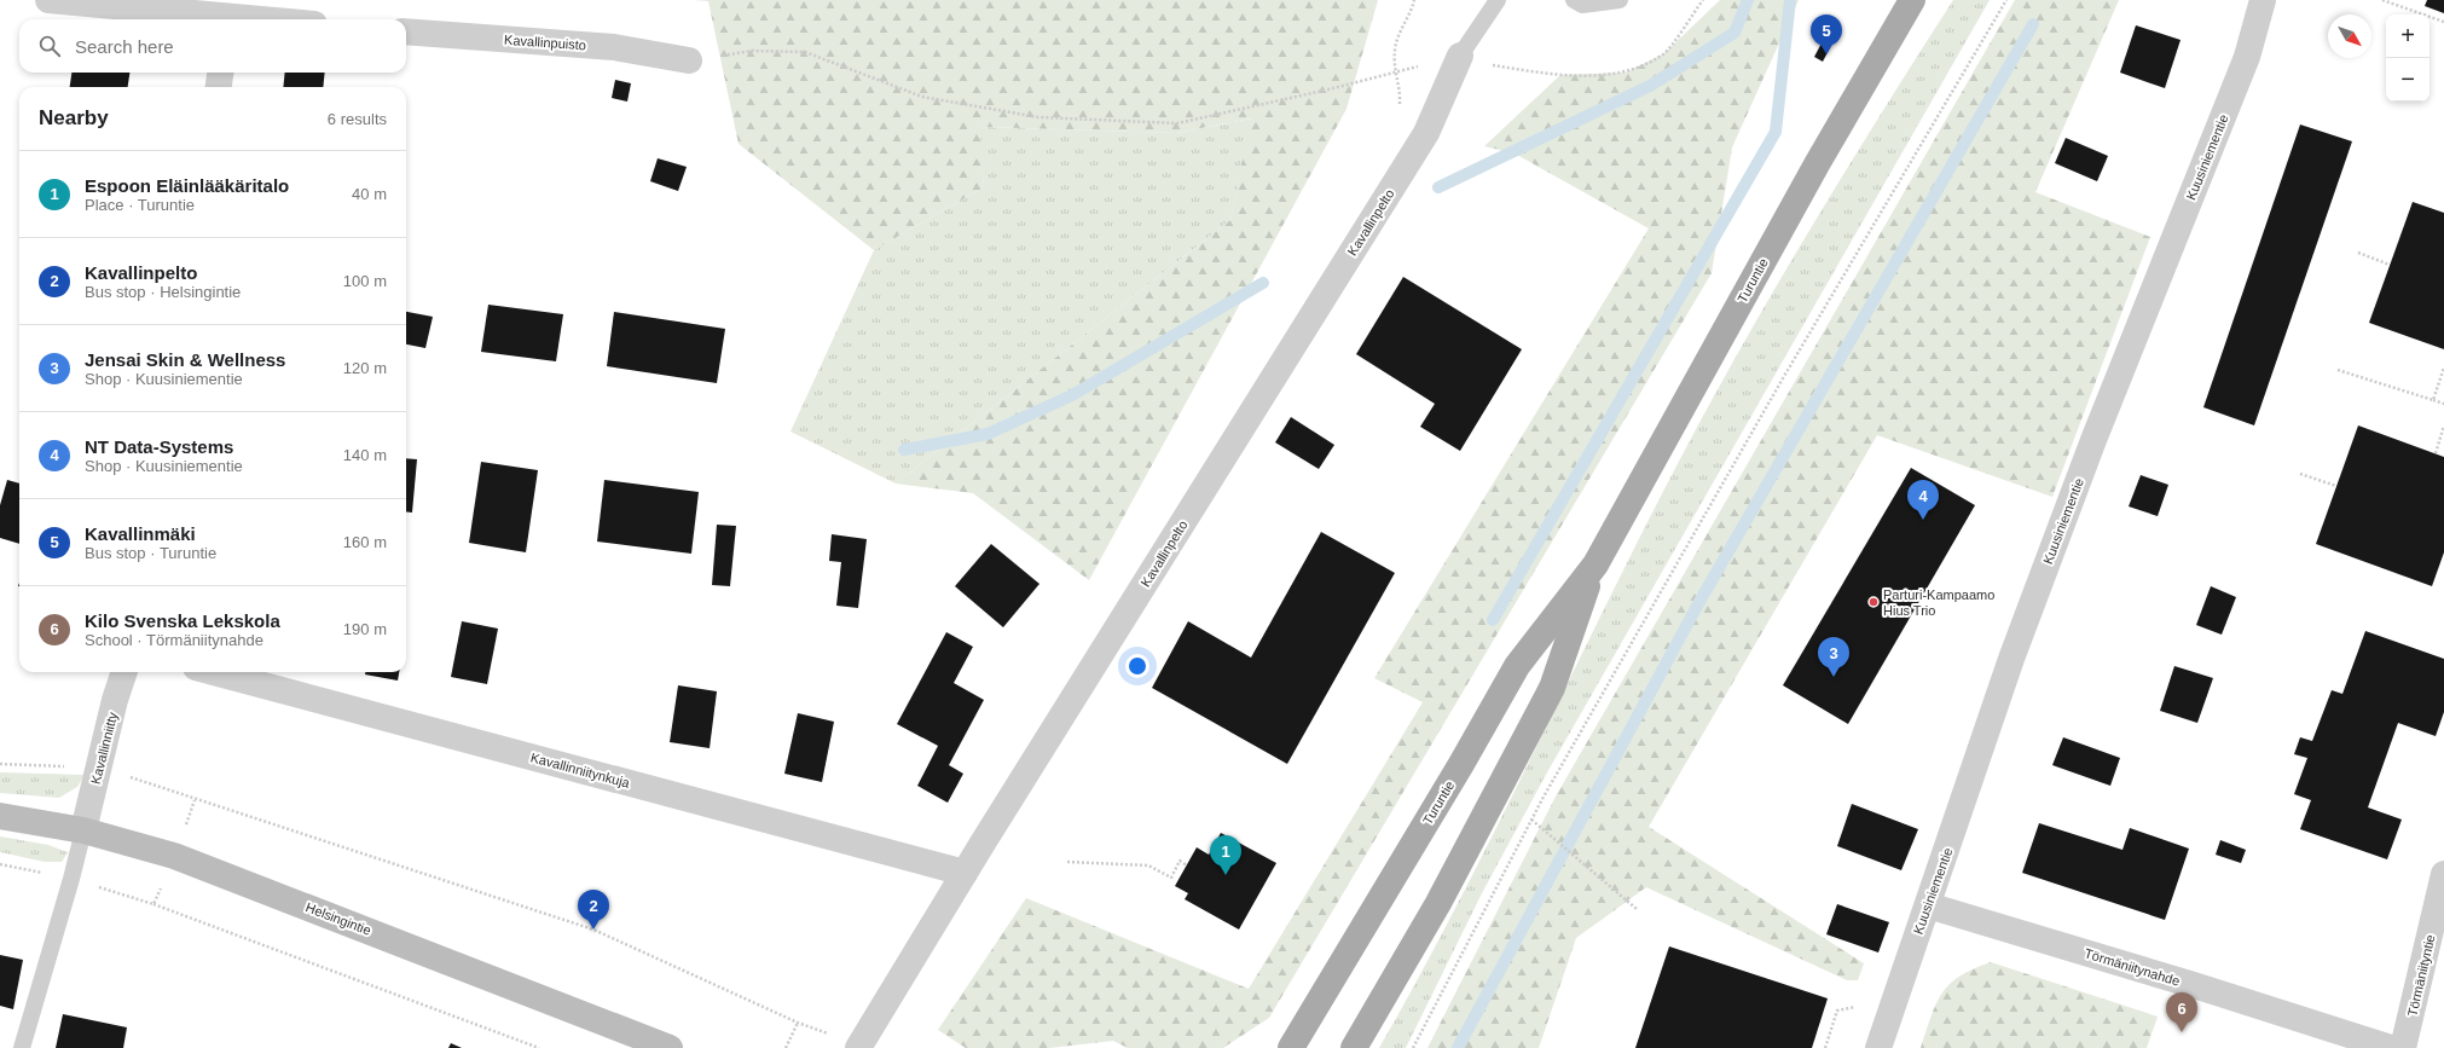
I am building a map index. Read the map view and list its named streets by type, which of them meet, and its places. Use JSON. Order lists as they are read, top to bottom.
{
  "streets": {
    "main road": ["Turuntie", "Helsingintie"],
    "street": [
      "Kavallinpuisto",
      "Kuusiniementie",
      "Kavallinpelto",
      "Kavallinniitty",
      "Kavallinniitynkuja",
      "Törmäniitynahde",
      "Törmäniityntie"
    ]
  },
  "crossings": [
    ["Kuusiniementie", "Törmäniitynahde"],
    ["Kavallinpelto", "Kavallinniitynkuja"],
    ["Kavallinniitty", "Helsingintie"]
  ],
  "places": ["Parturi-Kampaamo Hius Trio"],
  "north": "bottom right",
  "page": {
    "map_buttons": ["+", "−"],
    "pins": [
      "5",
      "4",
      "3",
      "1",
      "2",
      "6"
    ],
    "search": "Search here",
    "heading": ["Nearby", "6 results"],
    "list": [
      {
        "mark": "1",
        "name": "Espoon Eläinlääkäritalo",
        "note": "Place · Turuntie",
        "value": "40 m"
      },
      {
        "mark": "2",
        "name": "Kavallinpelto",
        "note": "Bus stop · Helsingintie",
        "value": "100 m"
      },
      {
        "mark": "3",
        "name": "Jensai Skin & Wellness",
        "note": "Shop · Kuusiniementie",
        "value": "120 m"
      },
      {
        "mark": "4",
        "name": "NT Data-Systems",
        "note": "Shop · Kuusiniementie",
        "value": "140 m"
      },
      {
        "mark": "5",
        "name": "Kavallinmäki",
        "note": "Bus stop · Turuntie",
        "value": "160 m"
      },
      {
        "mark": "6",
        "name": "Kilo Svenska Lekskola",
        "note": "School · Törmäniitynahde",
        "value": "190 m"
      }
    ]
  }
}
